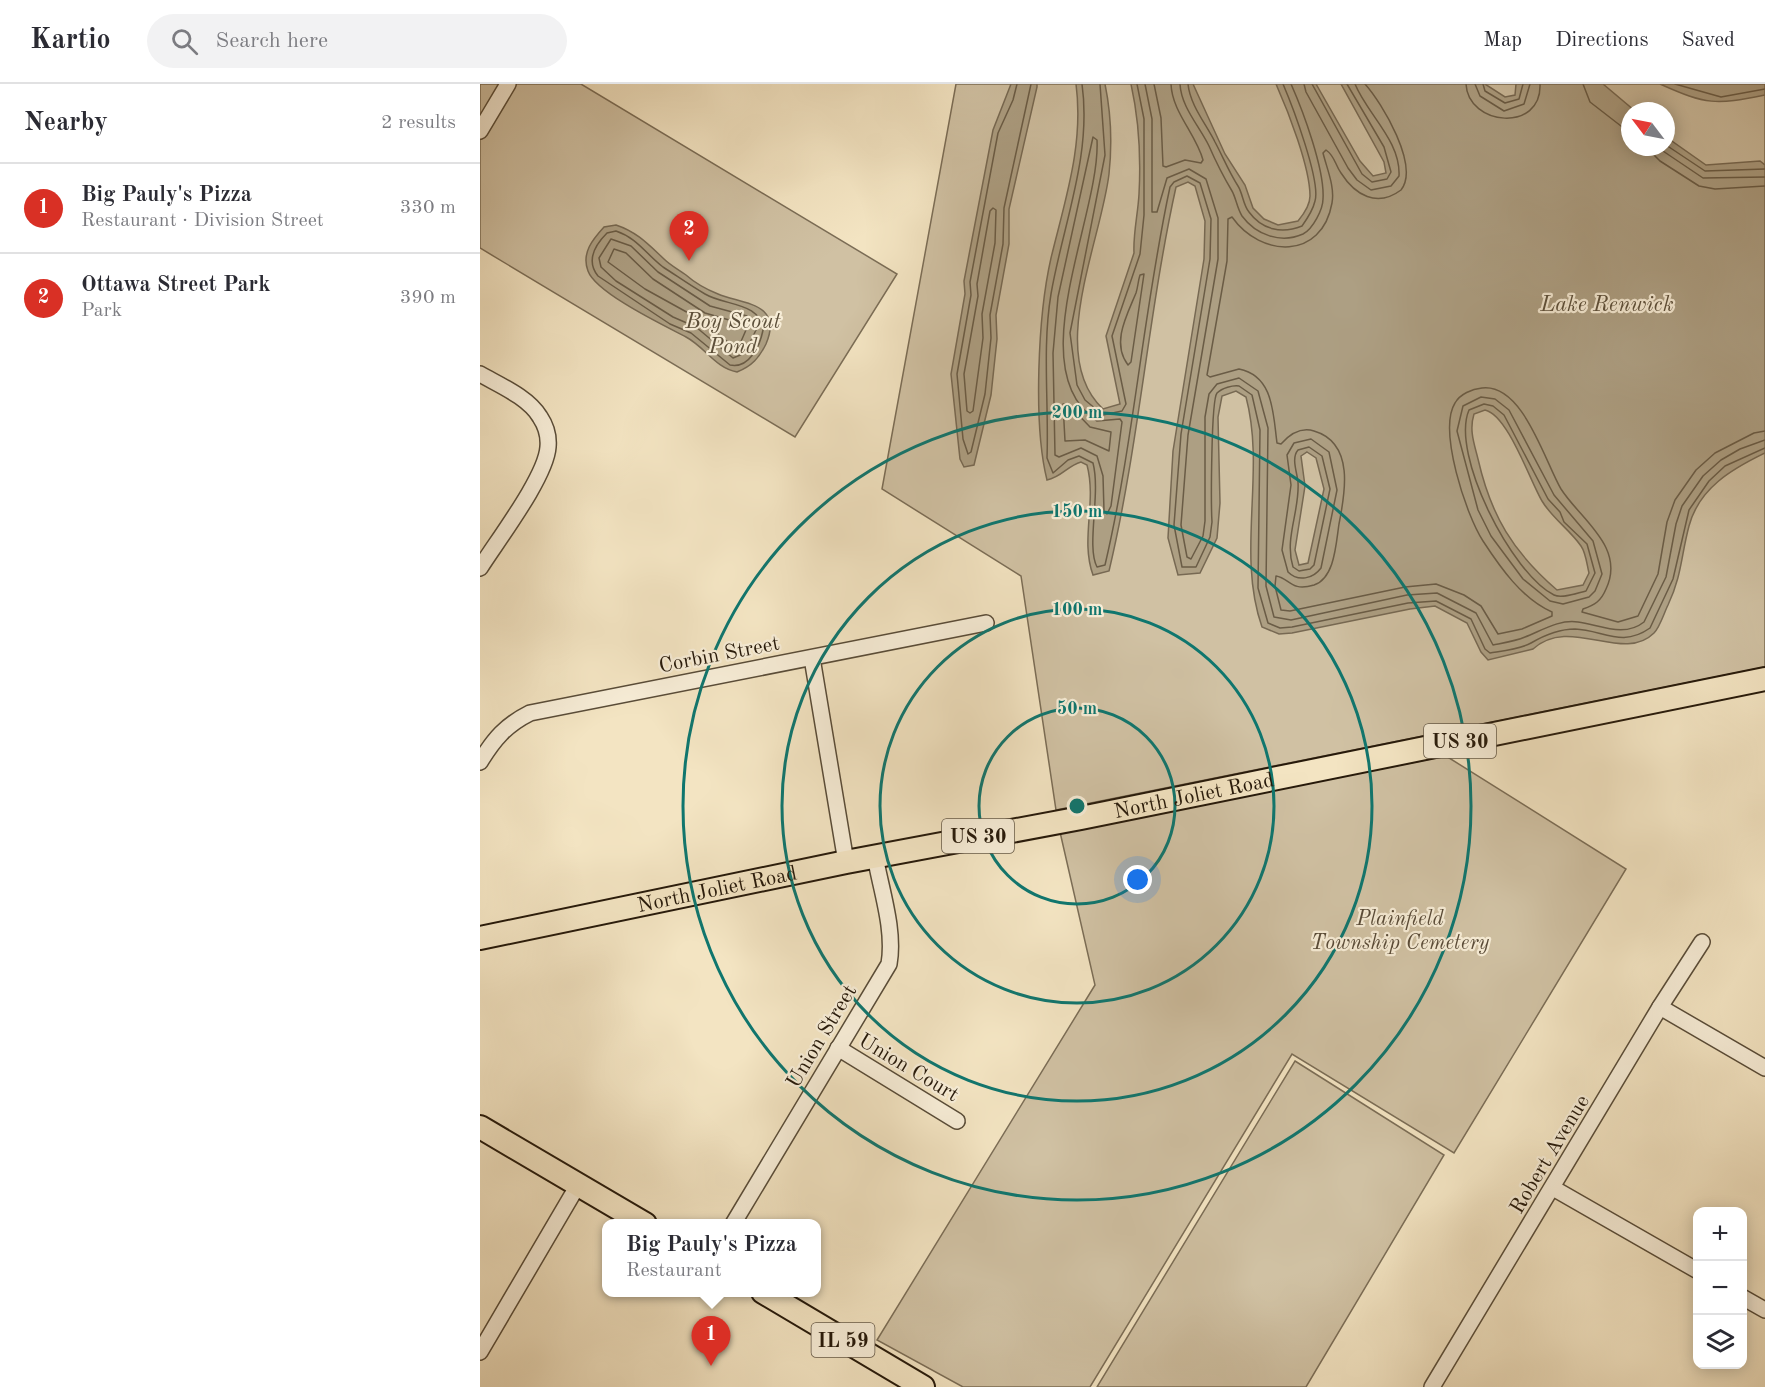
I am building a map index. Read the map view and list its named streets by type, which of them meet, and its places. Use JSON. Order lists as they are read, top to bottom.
{
  "streets": {
    "main road": ["US 30", "North Joliet Road", "IL 59"],
    "street": [
      "Corbin Street",
      "Union Street",
      "Union Court",
      "Robert Avenue"
    ]
  },
  "crossings": [
    ["North Joliet Road", "Union Street"],
    ["Union Street", "Union Court"]
  ],
  "water": ["Lake Renwick", "Boy Scout Pond"],
  "parks": ["Plainfield Township Cemetery"],
  "north": "top left",
  "page": {
    "header": "Kartio",
    "search": "Search here",
    "nav": ["Map", "Directions", "Saved"],
    "heading": ["Nearby", "2 results"],
    "list": [
      {
        "mark": "1",
        "name": "Big Pauly's Pizza",
        "note": "Restaurant · Division Street",
        "value": "330 m"
      },
      {
        "mark": "2",
        "name": "Ottawa Street Park",
        "note": "Park",
        "value": "390 m"
      }
    ],
    "pins": ["2", "1"],
    "map_buttons": ["+", "−"],
    "popup": ["Big Pauly's Pizza", "Restaurant"]
  },
  "rings": [
    "200 m",
    "150 m",
    "100 m",
    "50 m"
  ]
}
